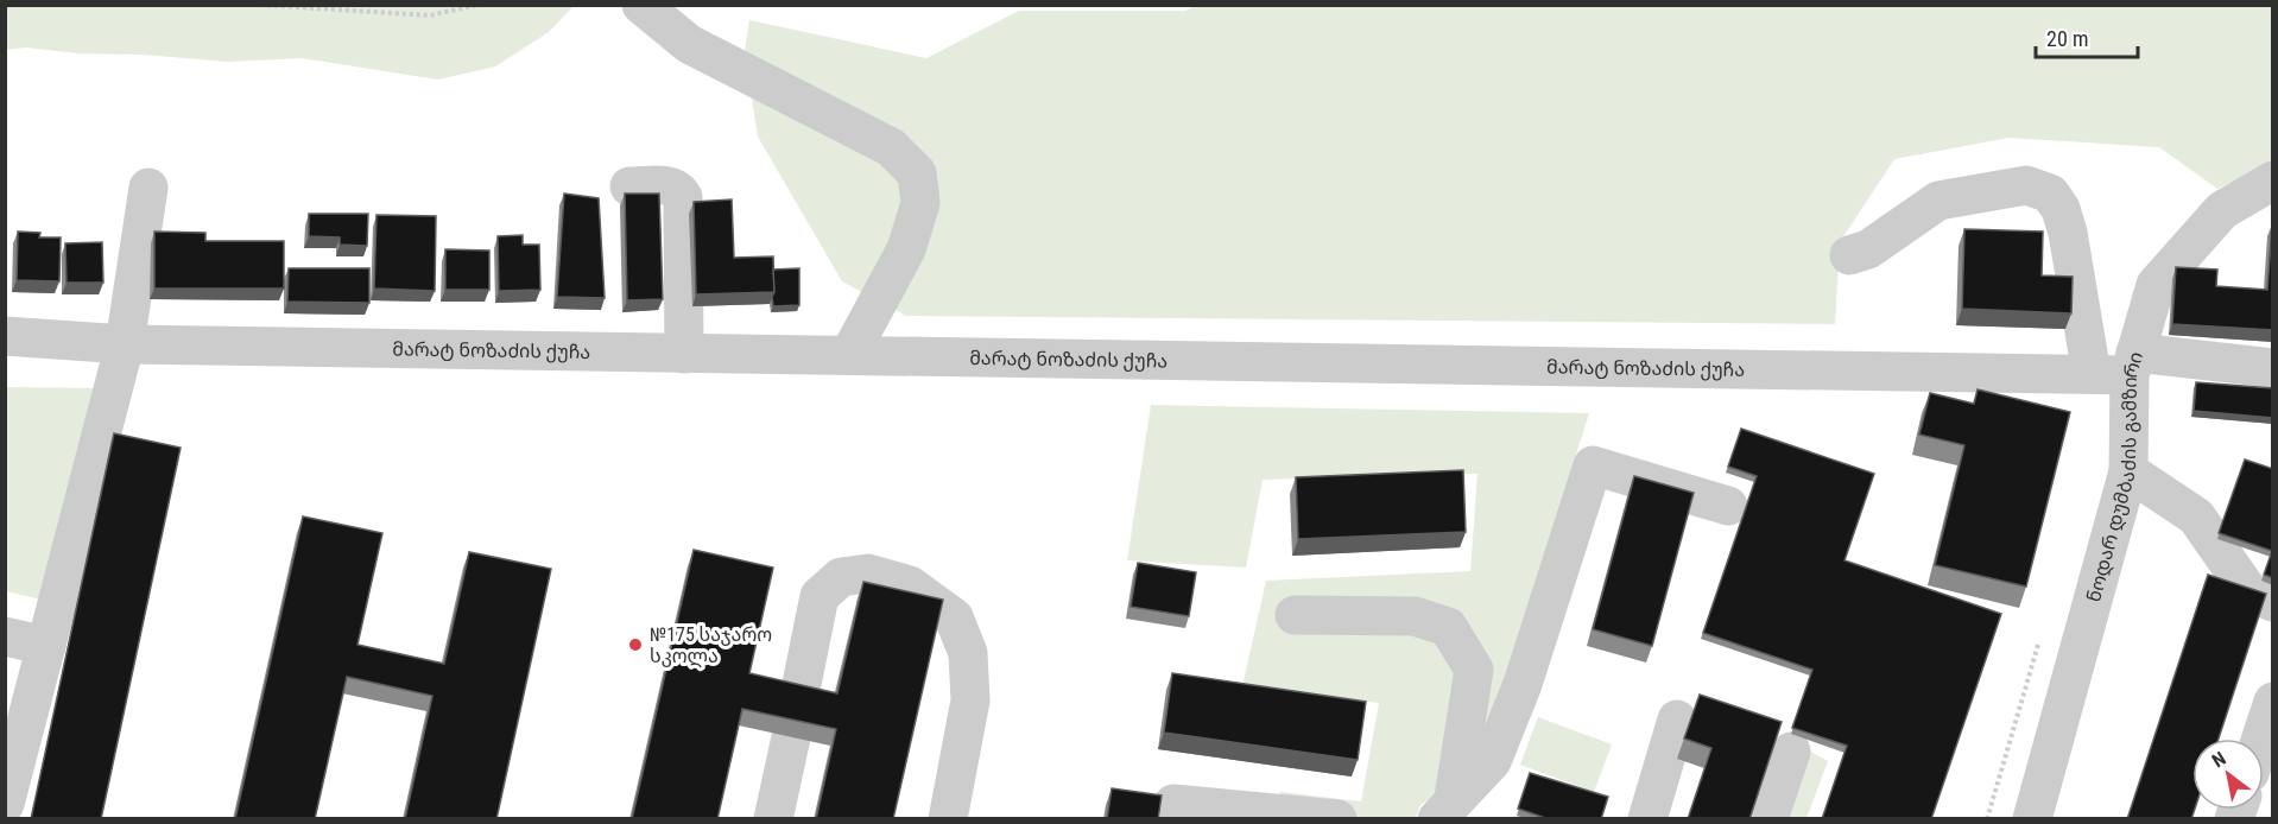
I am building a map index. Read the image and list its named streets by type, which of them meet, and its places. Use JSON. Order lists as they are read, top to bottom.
{
  "streets": {
    "street": ["მარატ ნოზაძის ქუჩა", "ნოდარ დუმბაძის გამზირი"]
  },
  "crossings": [
    ["მარატ ნოზაძის ქუჩა", "ნოდარ დუმბაძის გამზირი"]
  ],
  "places": ["№175 საჯარო სკოლა"],
  "scale_bar": "20 m",
  "north": "top left"
}
